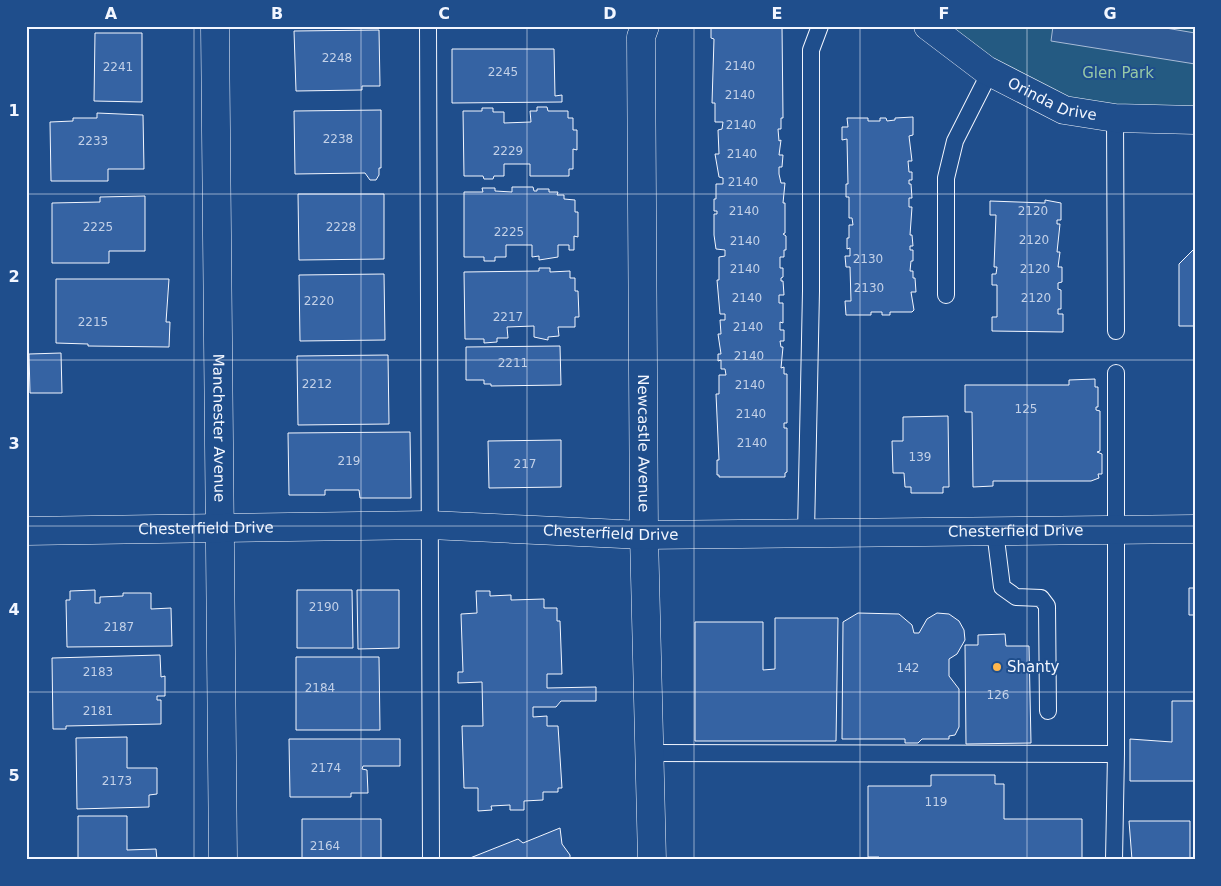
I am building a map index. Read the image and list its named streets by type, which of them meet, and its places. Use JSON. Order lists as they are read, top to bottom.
{
  "streets": {
    "street": [
      "Orinda Drive",
      "Manchester Avenue",
      "Newcastle Avenue",
      "Chesterfield Drive"
    ]
  },
  "crossings": [
    ["Manchester Avenue", "Chesterfield Drive"],
    ["Newcastle Avenue", "Chesterfield Drive"]
  ],
  "parks": ["Glen Park"],
  "places": ["Shanty"],
  "house_numbers": [
    "2248",
    "2140",
    "2241",
    "2245",
    "2140",
    "2140",
    "2238",
    "2233",
    "2229",
    "2140",
    "2140",
    "2140",
    "2120",
    "2225",
    "2228",
    "2225",
    "2120",
    "2140",
    "2130",
    "2140",
    "2120",
    "2130",
    "2140",
    "2120",
    "2220",
    "2217",
    "2215",
    "2140",
    "2140",
    "2211",
    "2212",
    "2140",
    "125",
    "2140",
    "2140",
    "139",
    "219",
    "217",
    "2190",
    "2187",
    "142",
    "2183",
    "2184",
    "126",
    "2181",
    "2174",
    "2173",
    "119",
    "2164"
  ],
  "grid": {
    "columns": [
      "A",
      "B",
      "C",
      "D",
      "E",
      "F",
      "G"
    ],
    "rows": [
      "1",
      "2",
      "3",
      "4",
      "5"
    ]
  }
}
